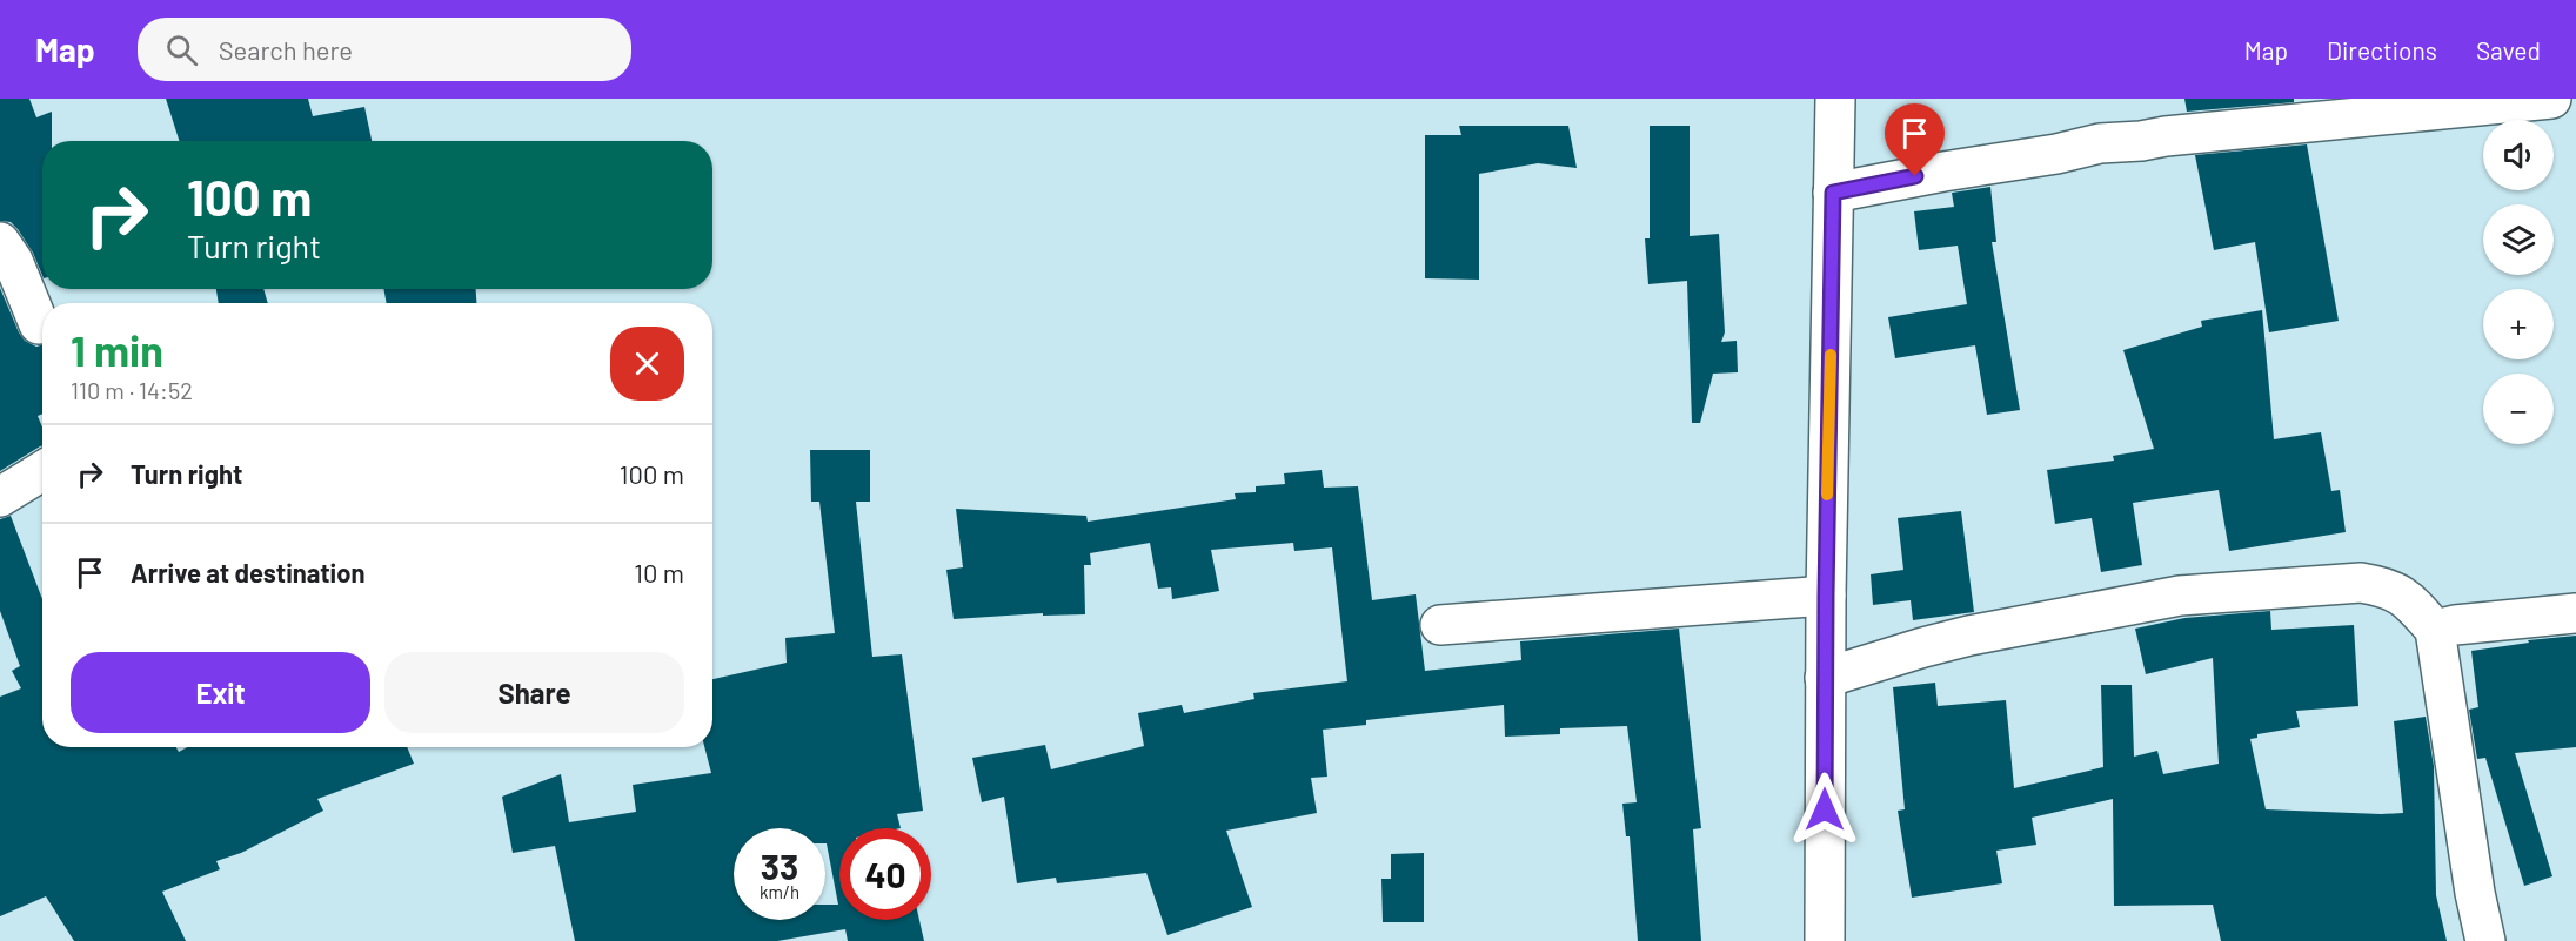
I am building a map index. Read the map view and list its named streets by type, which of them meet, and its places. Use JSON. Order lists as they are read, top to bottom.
{
  "page": {
    "header": "Map",
    "search": "Search here",
    "nav": ["Map", "Directions", "Saved"],
    "map_buttons": ["+", "−"],
    "turn": ["100 m", "Turn right"],
    "heading": ["1 min", "110 m · 14:52"],
    "list": [
      {
        "name": "Turn right",
        "value": "100 m"
      },
      {
        "name": "Arrive at destination",
        "value": "10 m"
      }
    ],
    "buttons": ["Exit", "Share"],
    "speed": "33 km/h",
    "limit": "40"
  }
}
